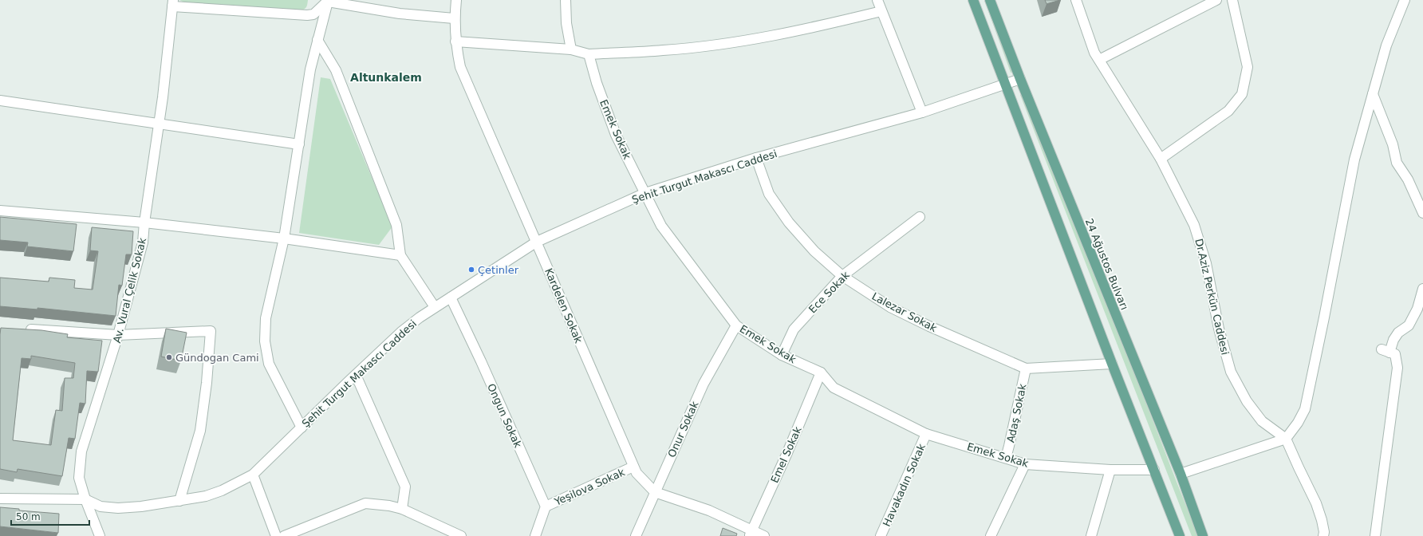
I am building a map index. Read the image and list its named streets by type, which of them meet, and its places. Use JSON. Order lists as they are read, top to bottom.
{
  "streets": {
    "main road": ["24 Ağustos Bulvarı"],
    "street": [
      "Emek Sokak",
      "Şehit Turgut Makascı Caddesi",
      "Av. Vural Çelik Sokak",
      "Ece Sokak",
      "Dr.Aziz Perkün Caddesi",
      "Kardelen Sokak",
      "Lalezar Sokak",
      "Adaş Sokak",
      "Ongun Sokak",
      "Onur Sokak",
      "Emel Sokak",
      "Havakadın Sokak",
      "Yeşilova Sokak"
    ]
  },
  "crossings": [
    ["Emek Sokak", "Şehit Turgut Makascı Caddesi"],
    ["Emek Sokak", "Ece Sokak"],
    ["Emek Sokak", "Adaş Sokak"],
    ["Emek Sokak", "Onur Sokak"],
    ["Emek Sokak", "Emel Sokak"],
    ["Emek Sokak", "Havakadın Sokak"],
    ["Şehit Turgut Makascı Caddesi", "24 Ağustos Bulvarı"],
    ["Şehit Turgut Makascı Caddesi", "Av. Vural Çelik Sokak"],
    ["Şehit Turgut Makascı Caddesi", "Kardelen Sokak"],
    ["Şehit Turgut Makascı Caddesi", "Lalezar Sokak"],
    ["Şehit Turgut Makascı Caddesi", "Ongun Sokak"],
    ["Ece Sokak", "Lalezar Sokak"],
    ["Kardelen Sokak", "Onur Sokak"],
    ["Kardelen Sokak", "Emel Sokak"],
    ["Kardelen Sokak", "Yeşilova Sokak"],
    ["Lalezar Sokak", "Adaş Sokak"],
    ["Ongun Sokak", "Yeşilova Sokak"]
  ],
  "districts": ["Altunkalem"],
  "places": ["Çetinler", "Gündogan Cami"],
  "scale_bar": "50 m"
}
